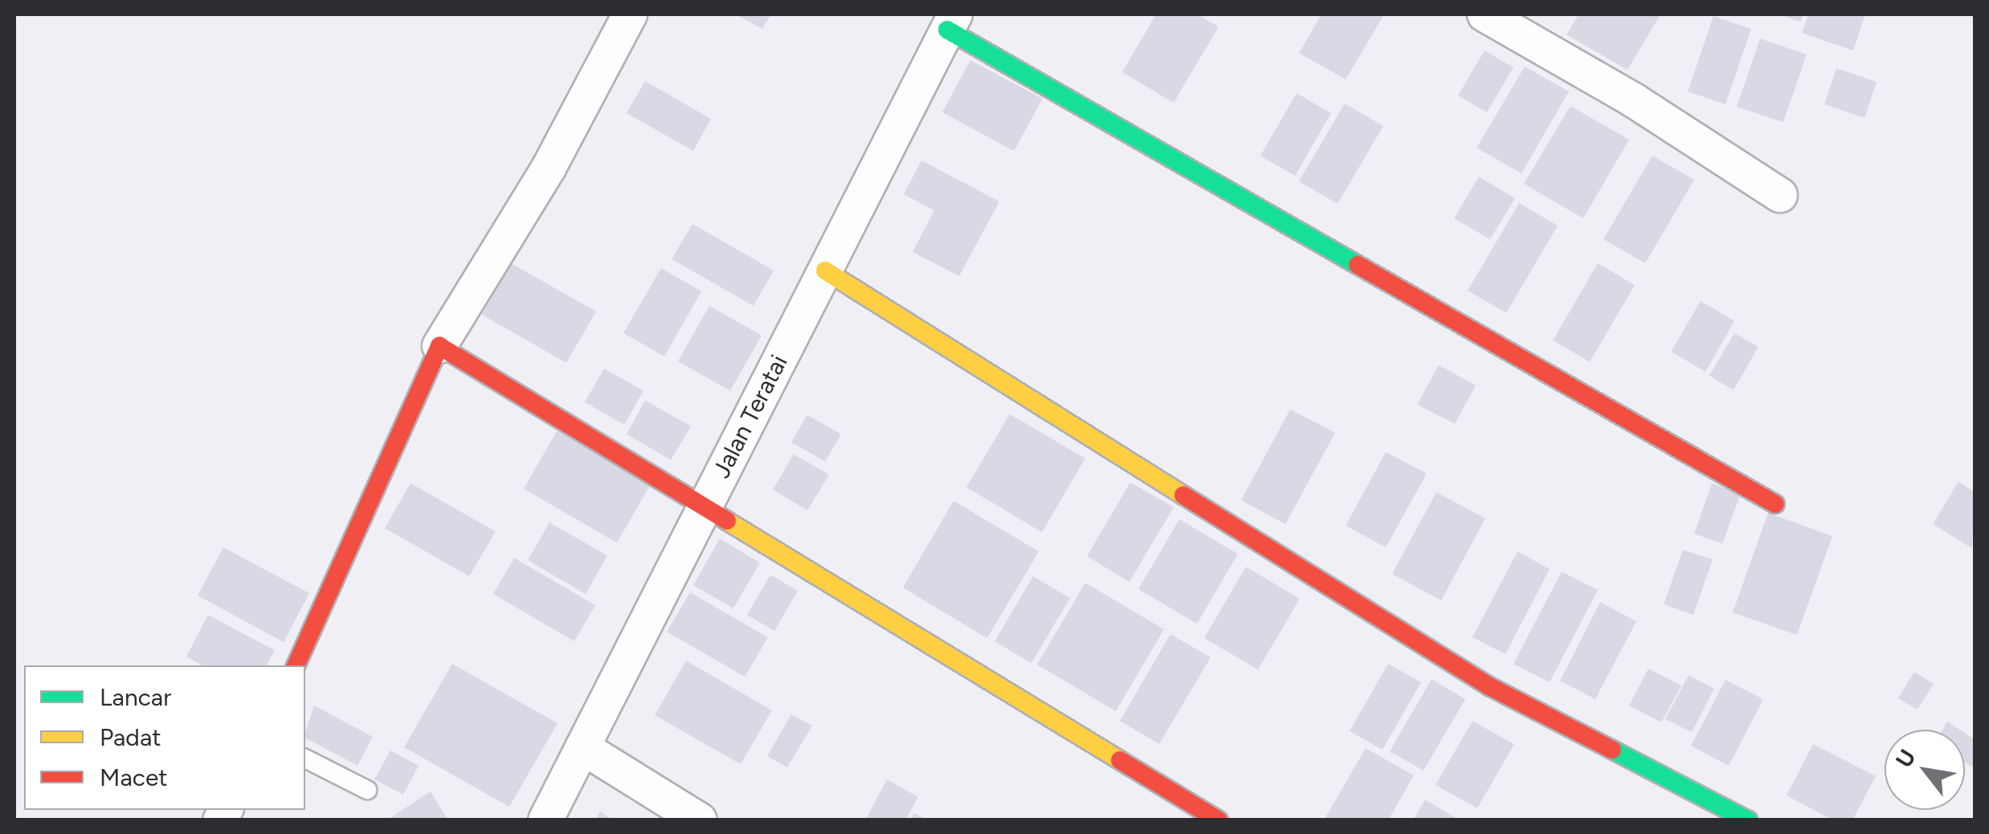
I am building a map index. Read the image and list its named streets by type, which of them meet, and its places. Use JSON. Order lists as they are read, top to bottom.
{
  "streets": {
    "street": ["Jalan Teratai"]
  },
  "legend": ["Lancar", "Padat", "Macet"],
  "north": "top left"
}
